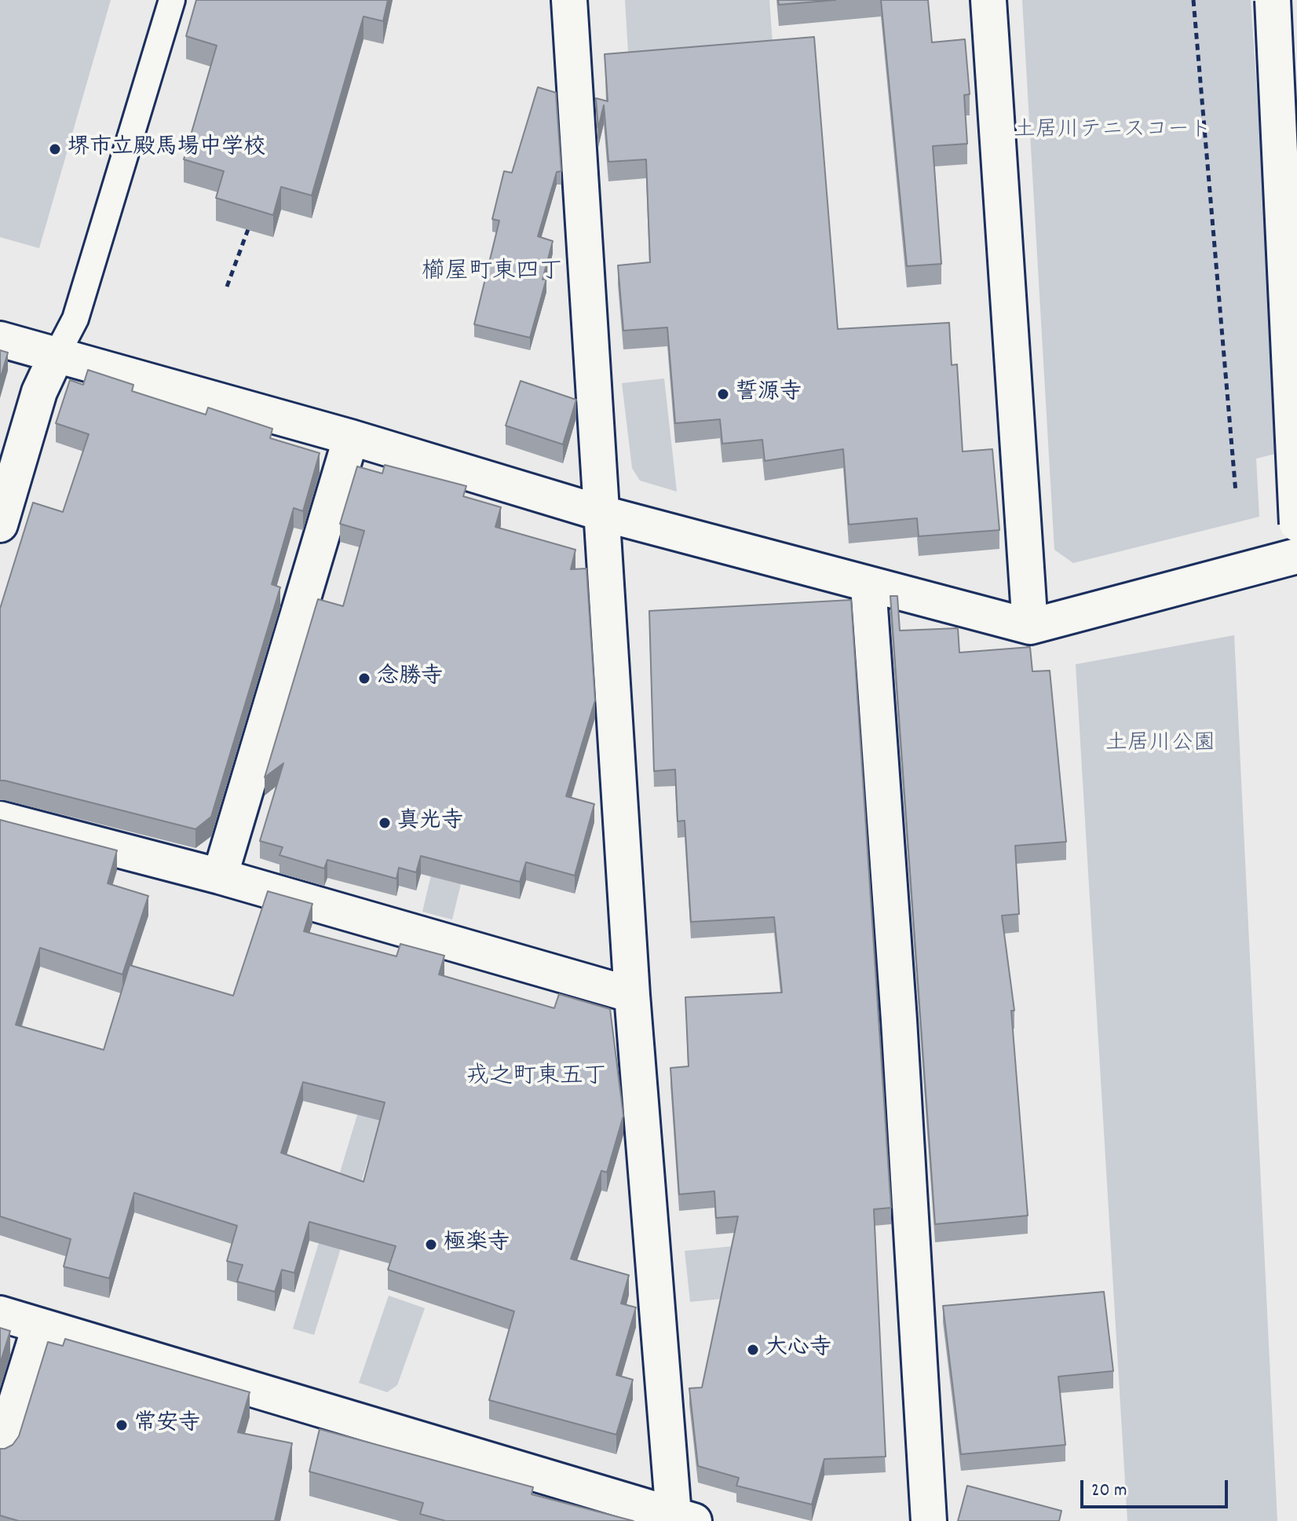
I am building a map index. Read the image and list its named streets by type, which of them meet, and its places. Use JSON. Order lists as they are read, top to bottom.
{
  "districts": ["櫛屋町東四丁", "戎之町東五丁"],
  "parks": ["土居川テニスコート", "土居川公園"],
  "places": [
    "堺市立殿馬場中学校",
    "誓源寺",
    "念勝寺",
    "真光寺",
    "極楽寺",
    "大心寺",
    "常安寺"
  ],
  "scale_bar": "20 m"
}
